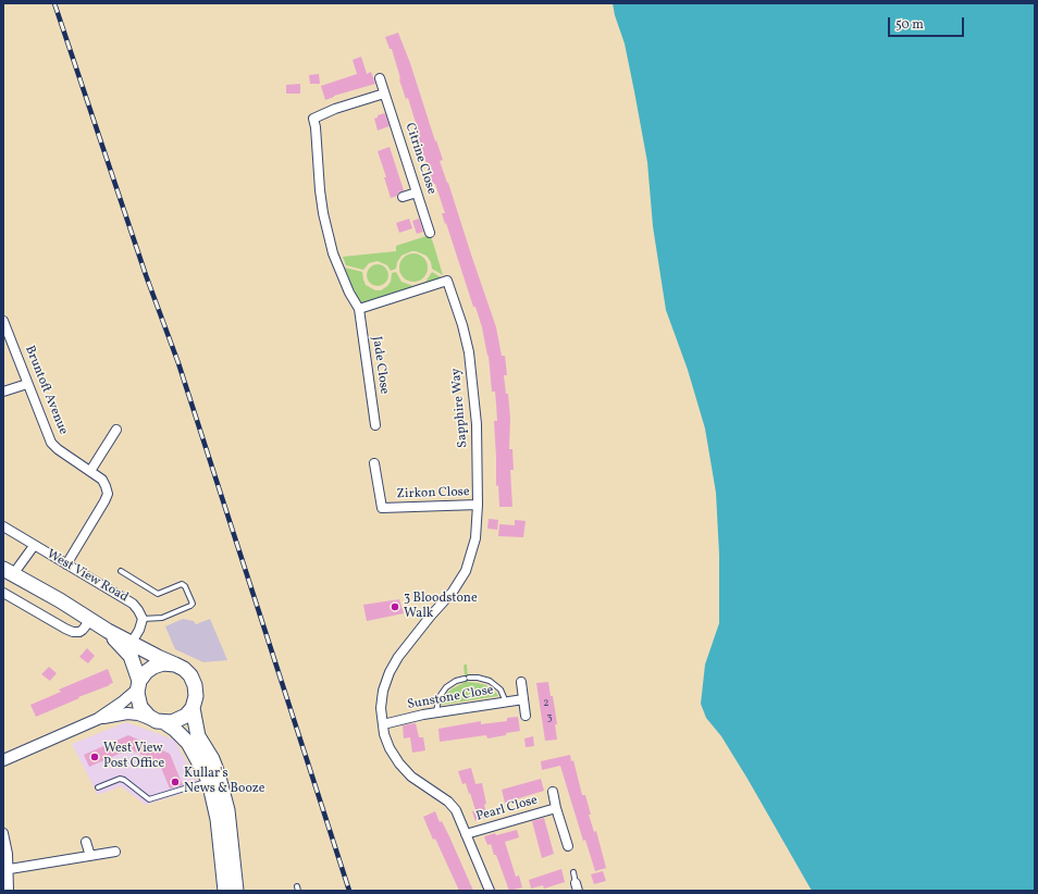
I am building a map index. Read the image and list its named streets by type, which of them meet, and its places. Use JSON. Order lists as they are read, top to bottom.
{
  "streets": {
    "street": [
      "Citrine Close",
      "Jade Close",
      "Bruntoft Avenue",
      "Sapphire Way",
      "Zirkon Close",
      "West View Road",
      "Sunstone Close",
      "Pearl Close"
    ]
  },
  "crossings": [
    ["Jade Close", "Sapphire Way"],
    ["Bruntoft Avenue", "West View Road"],
    ["Sapphire Way", "Zirkon Close"],
    ["Sapphire Way", "Sunstone Close"],
    ["Sapphire Way", "Pearl Close"]
  ],
  "places": ["3 Bloodstone Walk", "West View Post Office", "Kullar's News & Booze"],
  "house_numbers": ["2", "3"],
  "scale_bar": "50 m"
}
